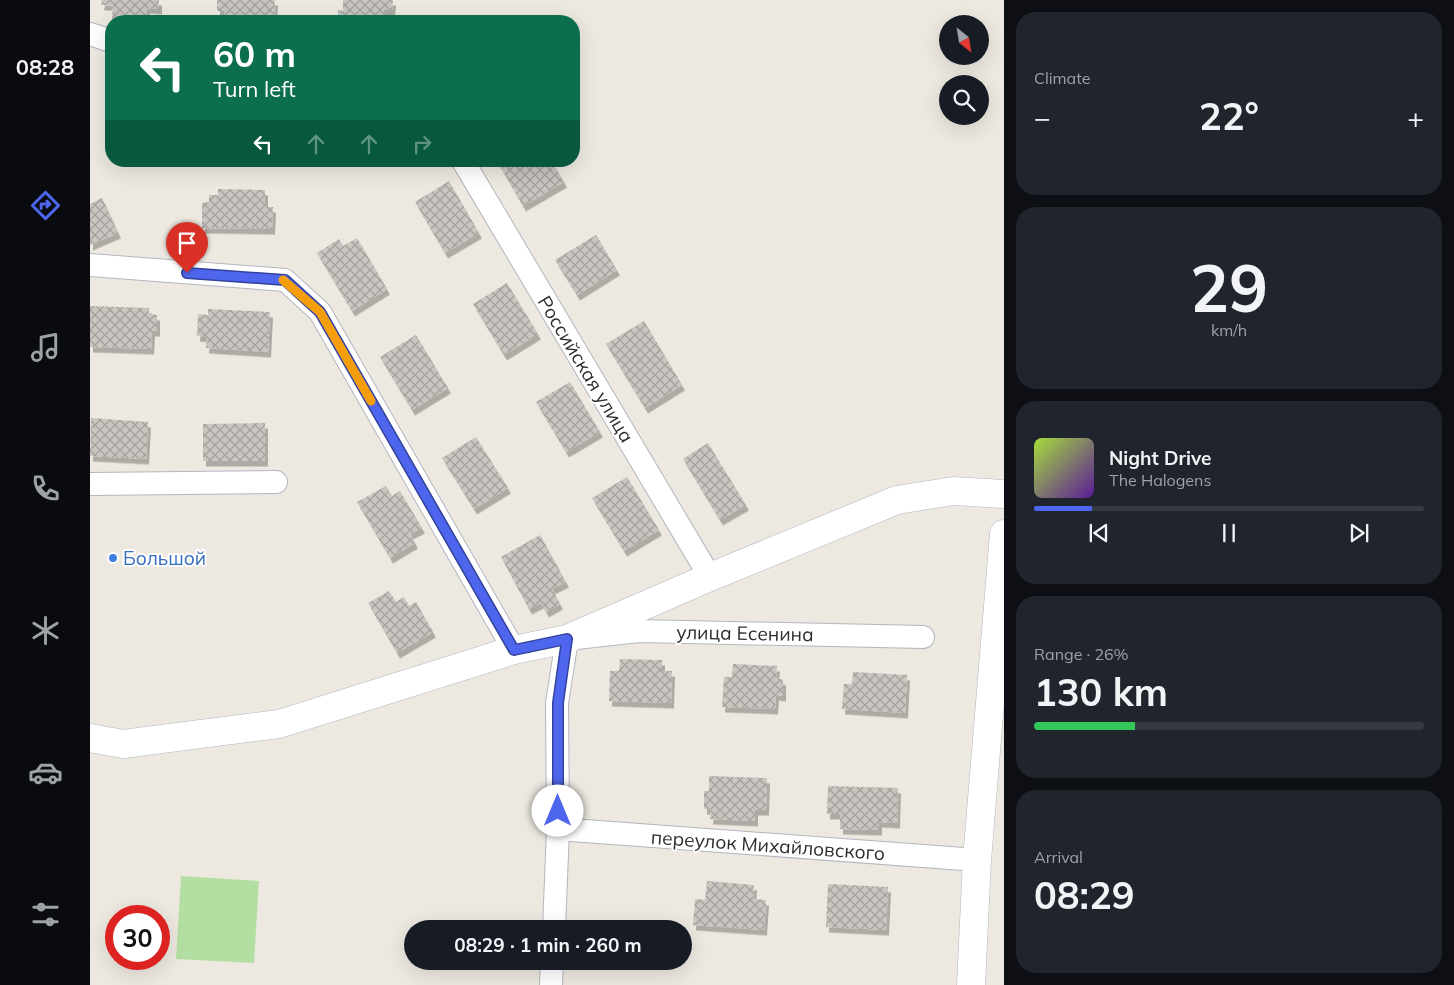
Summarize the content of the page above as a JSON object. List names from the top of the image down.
{
  "streets": {
    "street": ["Российская улица", "улица Есенина", "переулок Михайловского"]
  },
  "places": ["Большой"],
  "north": "bottom right",
  "page": {
    "tabs": "08:28",
    "tile": [
      "Climate",
      ["29", "km/h"],
      ["Range · 26%", "130 km"],
      ["Arrival", "08:29"]
    ],
    "turn": ["60 m", "Turn left"],
    "heat": ["−", "22°", "+"],
    "song": ["Night Drive", "The Halogens"],
    "limit": "30",
    "trip": "08:29 · 1 min · 260 m"
  }
}
